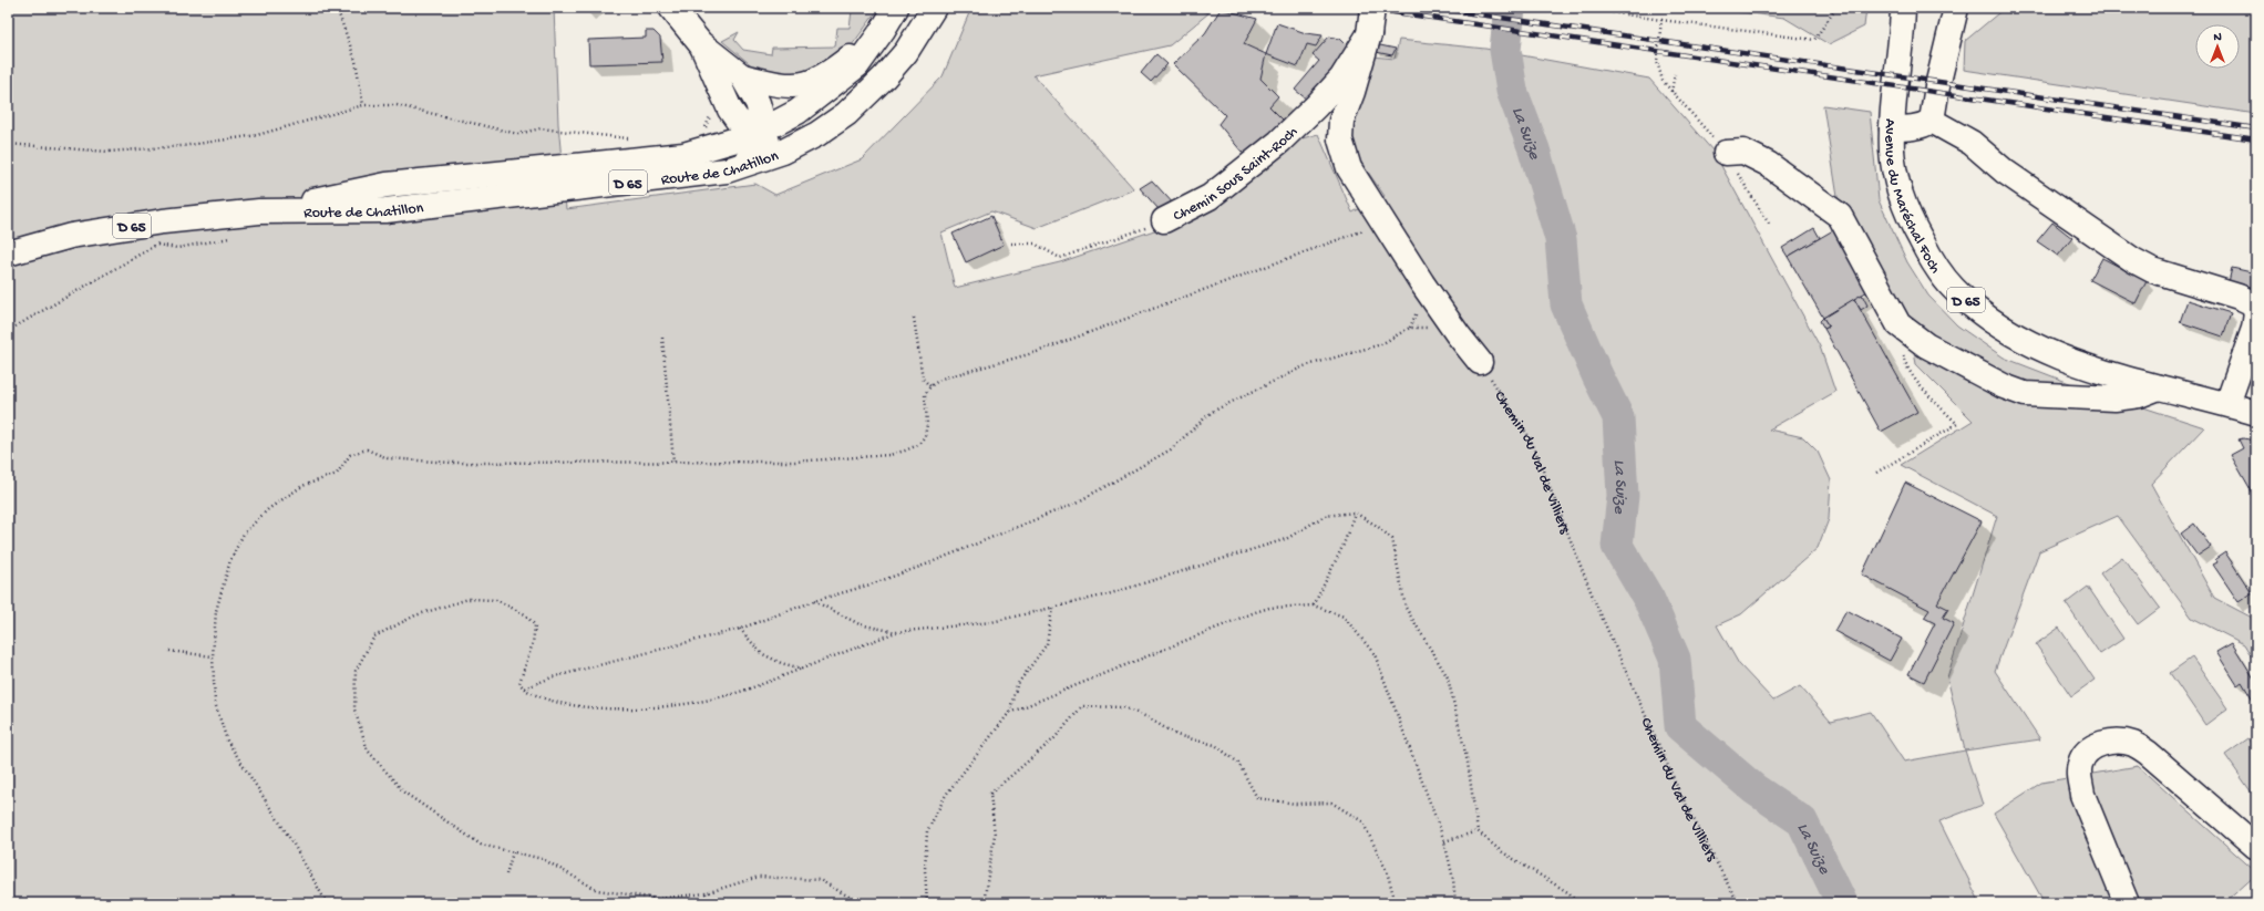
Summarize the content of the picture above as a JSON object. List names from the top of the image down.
{
  "streets": {
    "main road": [
      "Route de Chatillon",
      "Chemin Sous Saint-Roch",
      "D 65",
      "Avenue du Maréchal Foch"
    ],
    "path": ["Chemin du Val de Villiers"]
  },
  "water": ["La Suize"],
  "north": "top"
}
